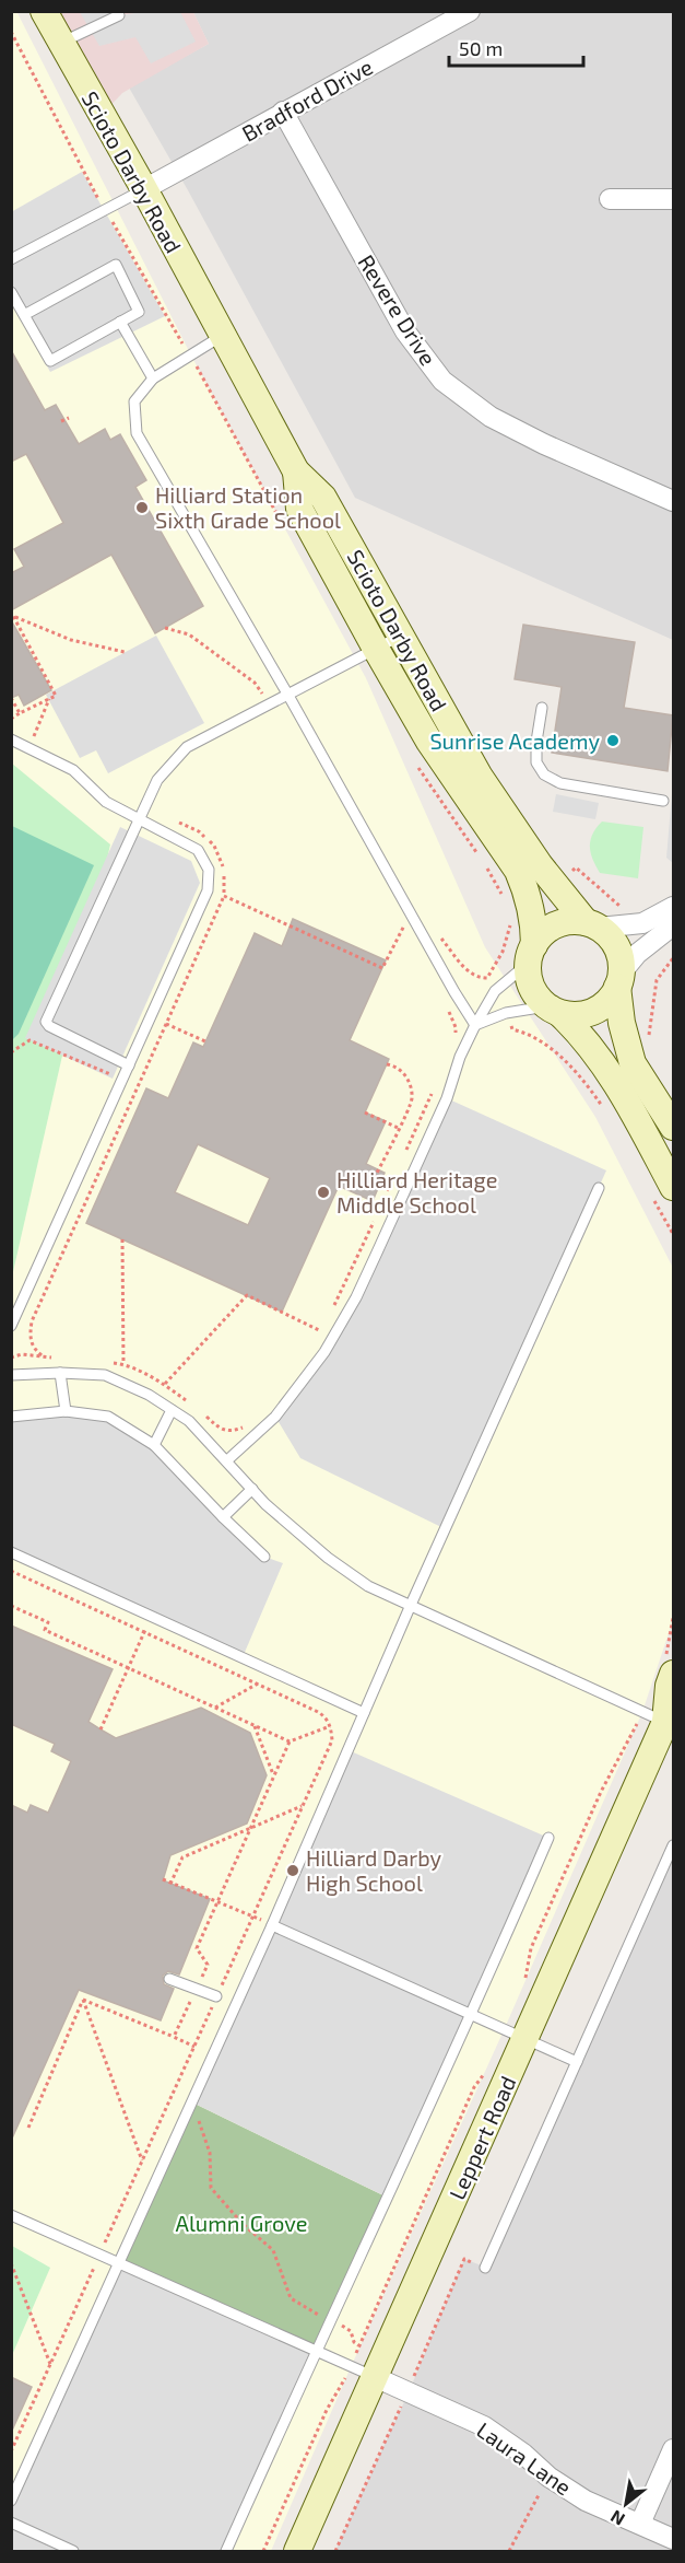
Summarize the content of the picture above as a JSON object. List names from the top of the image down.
{
  "streets": {
    "main road": ["Scioto Darby Road", "Leppert Road"],
    "street": ["Bradford Drive", "Revere Drive", "Laura Lane"]
  },
  "crossings": [
    ["Bradford Drive", "Scioto Darby Road"],
    ["Bradford Drive", "Revere Drive"],
    ["Leppert Road", "Laura Lane"]
  ],
  "parks": ["Alumni Grove"],
  "places": [
    "Hilliard Station Sixth Grade School",
    "Sunrise Academy",
    "Hilliard Heritage Middle School",
    "Hilliard Darby High School"
  ],
  "scale_bar": "50 m",
  "north": "bottom left"
}
